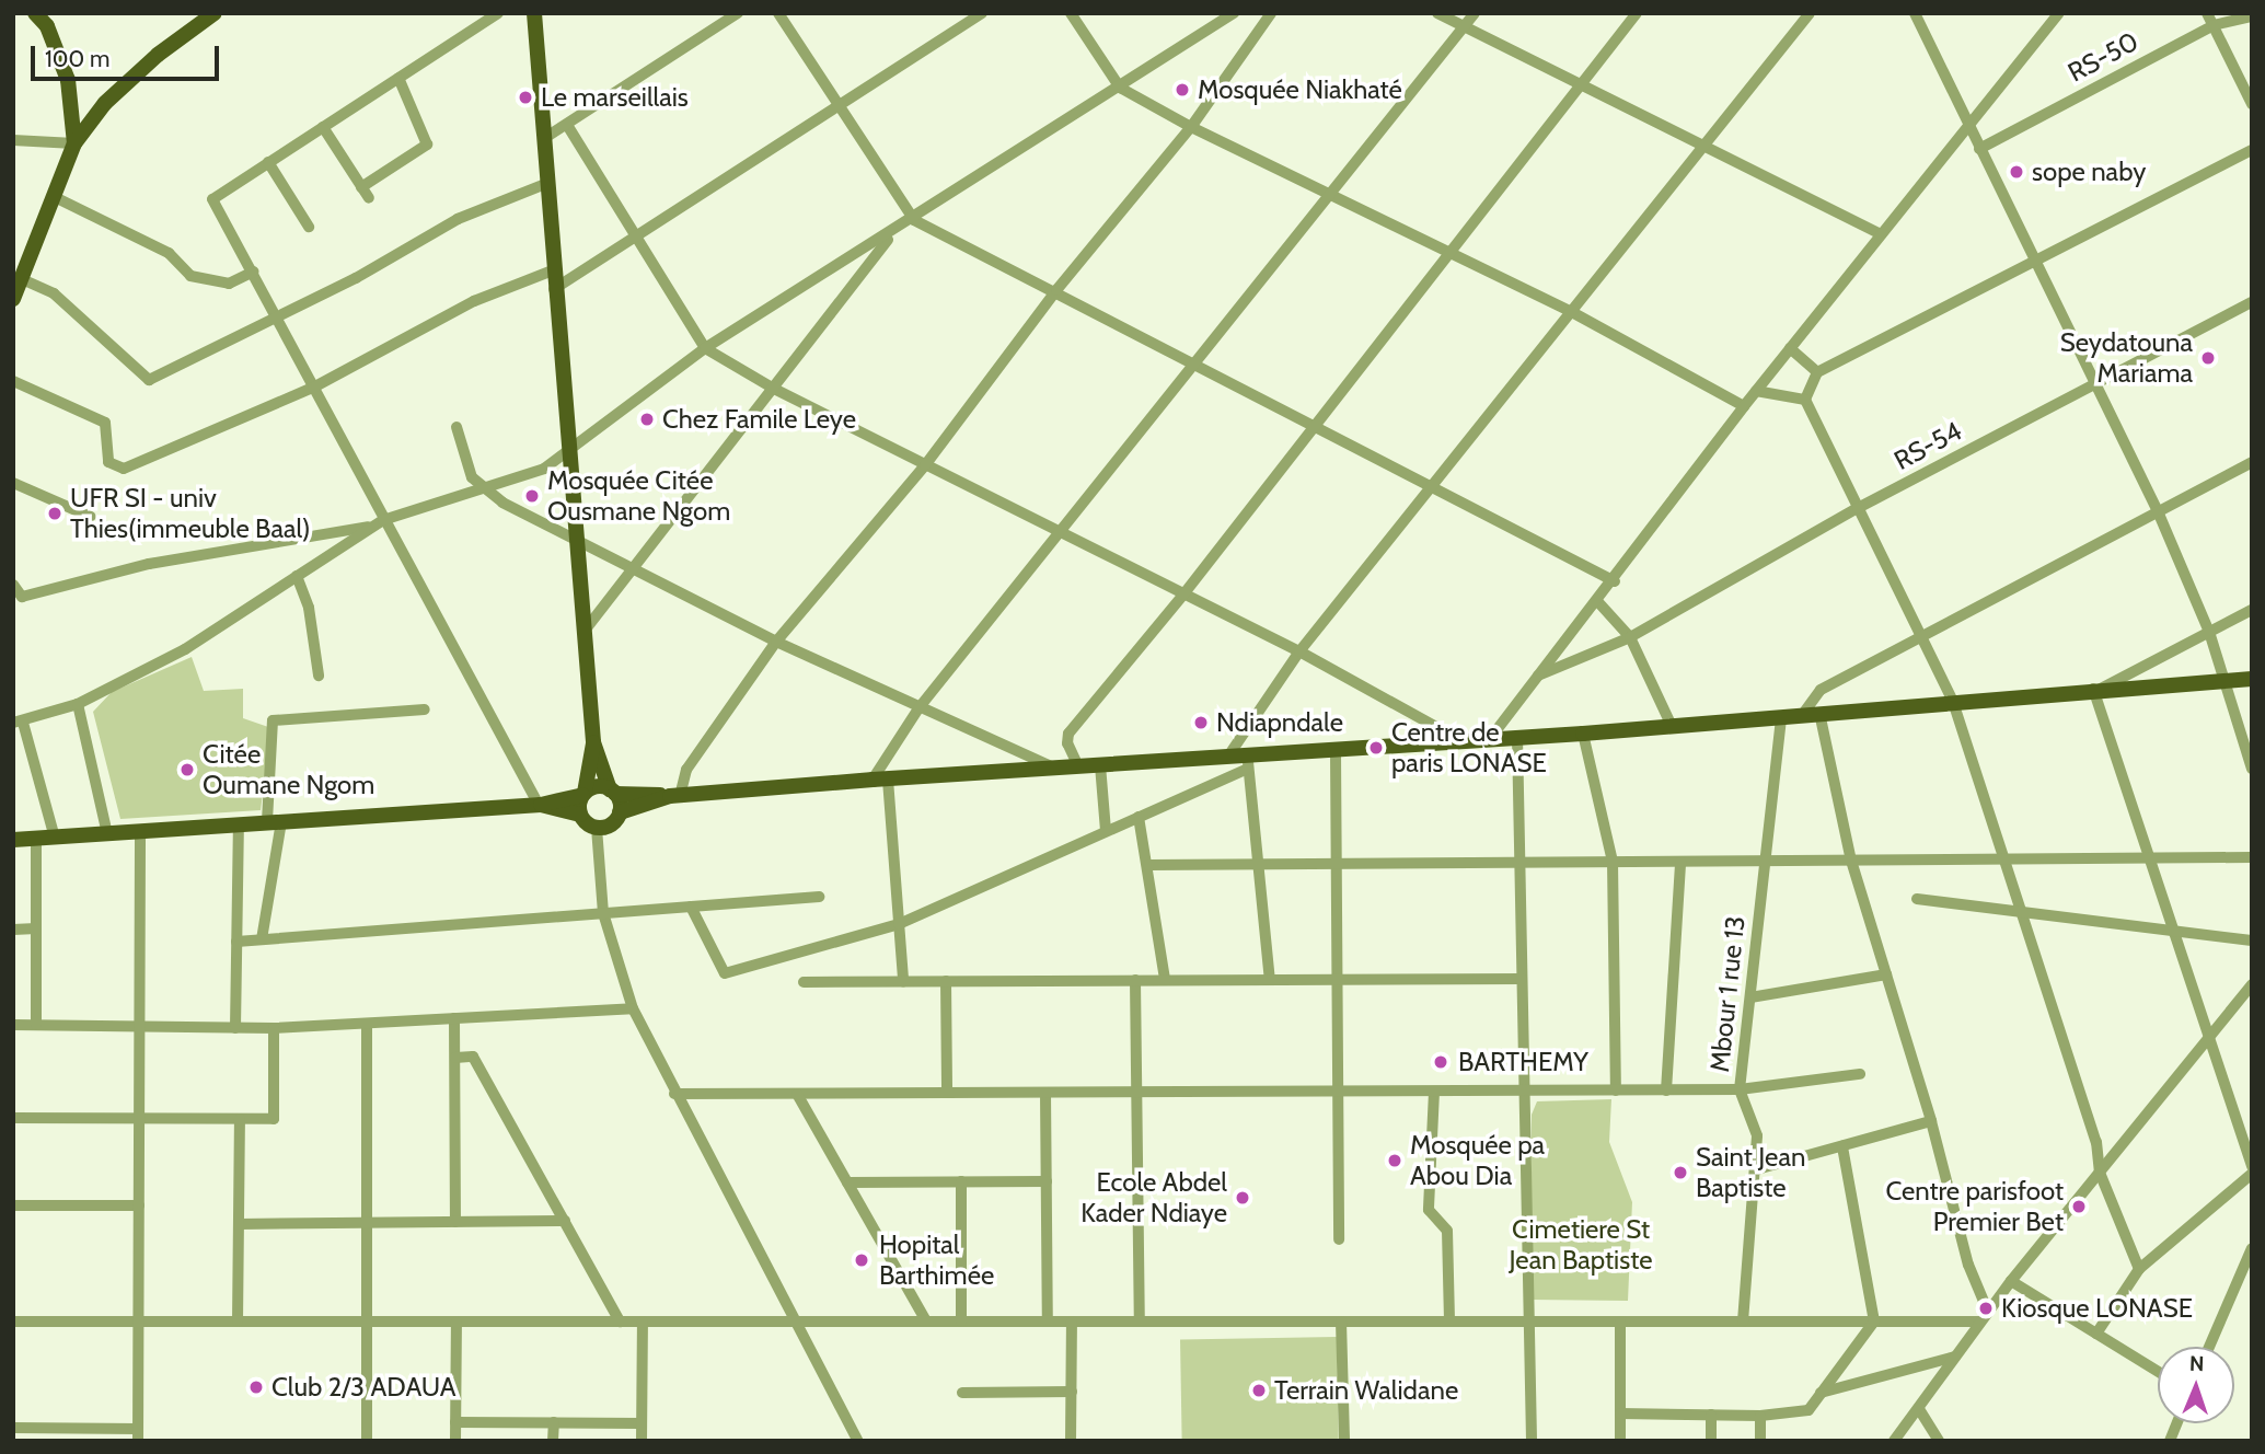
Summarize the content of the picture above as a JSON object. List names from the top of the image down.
{
  "streets": {
    "street": ["RS-50", "RS-54", "Mbour 1 rue 13"]
  },
  "parks": ["Cimetiere St Jean Baptiste"],
  "places": [
    "Mosquée Niakhaté",
    "Le marseillais",
    "sope naby",
    "Seydatouna Mariama",
    "Chez Famile Leye",
    "Mosquée Citée Ousmane Ngom",
    "UFR SI - univ Thies(immeuble Baal)",
    "Ndiapndale",
    "Centre de paris LONASE",
    "Citée Oumane Ngom",
    "BARTHEMY",
    "Mosquée pa Abou Dia",
    "Saint Jean Baptiste",
    "Ecole Abdel Kader Ndiaye",
    "Centre parisfoot Premier Bet",
    "Hopital Barthimée",
    "Kiosque LONASE",
    "Club 2/3 ADAUA",
    "Terrain Walidane"
  ],
  "scale_bar": "100 m",
  "north": "top"
}
